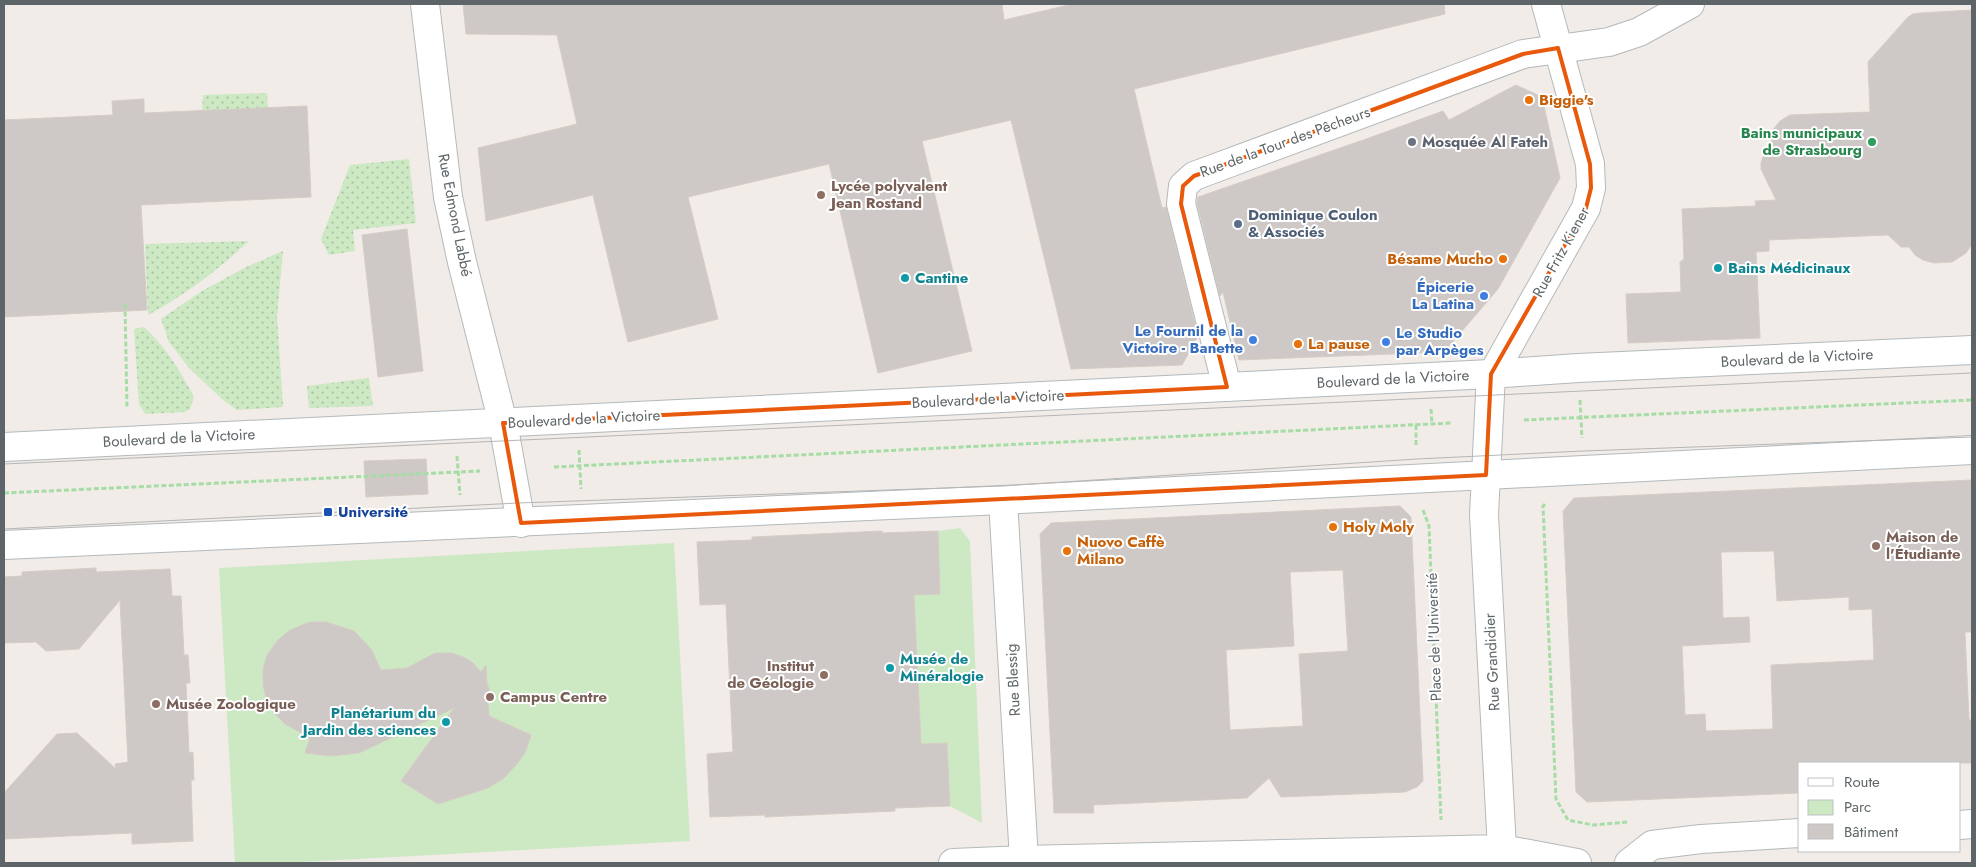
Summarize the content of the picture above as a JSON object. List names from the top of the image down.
{
  "streets": {
    "street": [
      "Rue de la Tour des Pêcheurs",
      "Rue Edmond Labbé",
      "Rue Fritz Kiener",
      "Boulevard de la Victoire",
      "Rue Grandidier",
      "Rue Blessig"
    ],
    "path": ["Place de l'Université"]
  },
  "crossings": [
    ["Rue de la Tour des Pêcheurs", "Rue Fritz Kiener"],
    ["Rue de la Tour des Pêcheurs", "Boulevard de la Victoire"],
    ["Rue Edmond Labbé", "Boulevard de la Victoire"],
    ["Rue Fritz Kiener", "Boulevard de la Victoire"],
    ["Rue Fritz Kiener", "Rue Grandidier"],
    ["Boulevard de la Victoire", "Rue Grandidier"]
  ],
  "places": {
    "other": [
      "Biggie's",
      "Mosquée Al Fateh",
      "Bains municipaux de Strasbourg",
      "Lycée polyvalent Jean Rostand",
      "Dominique Coulon & Associés",
      "Bésame Mucho",
      "Bains Médicinaux",
      "Cantine",
      "Épicerie La Latina",
      "Le Fournil de la Victoire - Banette",
      "Le Studio par Arpèges",
      "La pause",
      "Holy Moly",
      "Maison de l'Étudiante",
      "Nuovo Caffè Milano",
      "Musée de Minéralogie",
      "Institut de Géologie",
      "Campus Centre",
      "Musée Zoologique",
      "Planétarium du Jardin des sciences"
    ],
    "transit": ["Université"]
  },
  "legend": ["Route", "Parc", "Bâtiment"]
}
